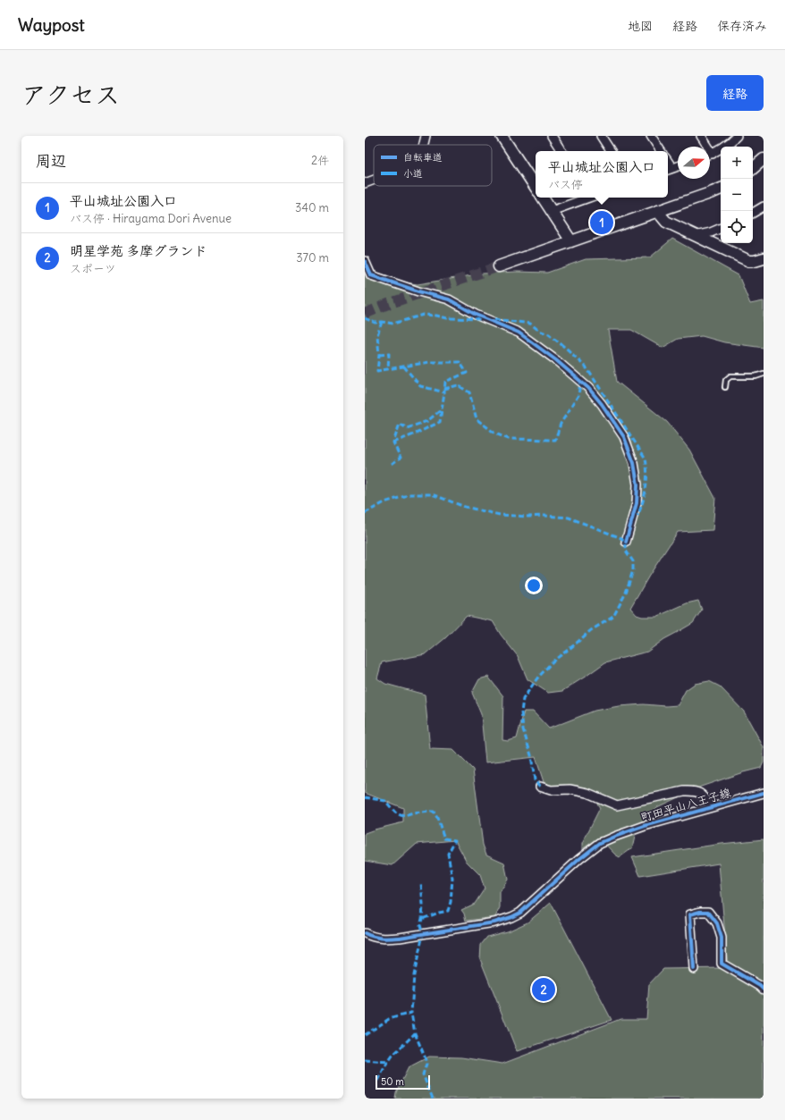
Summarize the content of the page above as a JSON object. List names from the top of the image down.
{
  "streets": {
    "street": ["町田平山八王子線"]
  },
  "legend": ["自転車道", "小道"],
  "scale_bar": "50 m",
  "north": "right",
  "page": {
    "header": "Waypost",
    "nav": ["地図", "経路", "保存済み"],
    "title": "アクセス",
    "buttons": "経路",
    "heading": ["周辺", "2件"],
    "map_buttons": ["+", "−"],
    "popup": ["平山城址公園入口", "バス停"],
    "list": [
      {
        "mark": "1",
        "name": "平山城址公園入口",
        "note": "バス停 · Hirayama Dori Avenue",
        "value": "340 m"
      },
      {
        "mark": "2",
        "name": "明星学苑 多摩グランド",
        "note": "スポーツ",
        "value": "370 m"
      }
    ],
    "pins": ["1", "2"],
    "scale": "50 m"
  }
}
